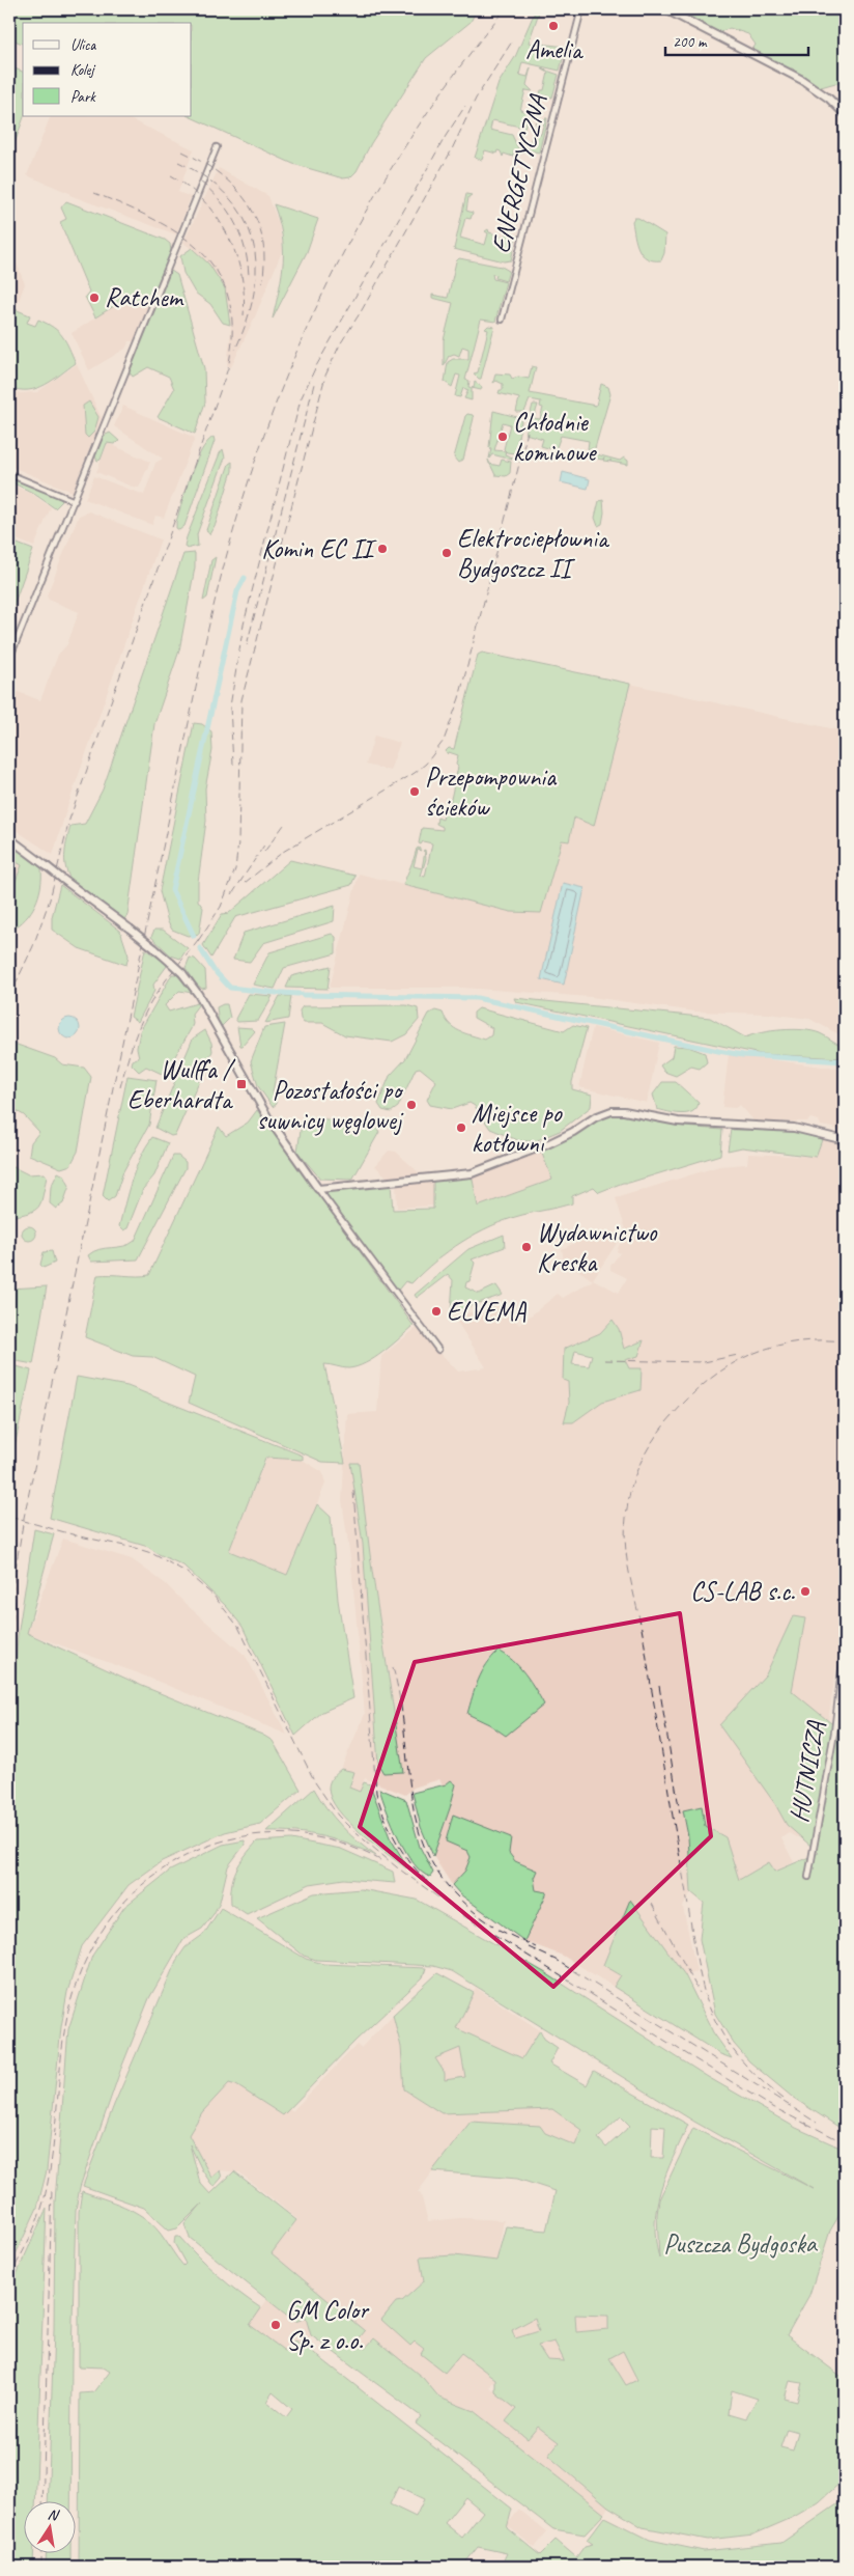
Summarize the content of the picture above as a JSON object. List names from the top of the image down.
{
  "streets": {
    "street": ["ENERGETYCZNA", "HUTNICZA"]
  },
  "parks": ["Puszcza Bydgoska"],
  "places": {
    "other": [
      "Amelia",
      "Ratchem",
      "Chłodnie kominowe",
      "Komin EC II",
      "Elektrociepłownia Bydgoszcz II",
      "Przepompownia ścieków",
      "Pozostałości po suwnicy węglowej",
      "Miejsce po kotłowni",
      "Wydawnictwo Kreska",
      "ELVEMA",
      "CS-LAB s.c.",
      "GM Color Sp. z o.o."
    ],
    "transit": ["Wulffa / Eberhardta"]
  },
  "legend": ["Ulica", "Kolej", "Park"],
  "scale_bar": "200 m",
  "north": "top"
}
